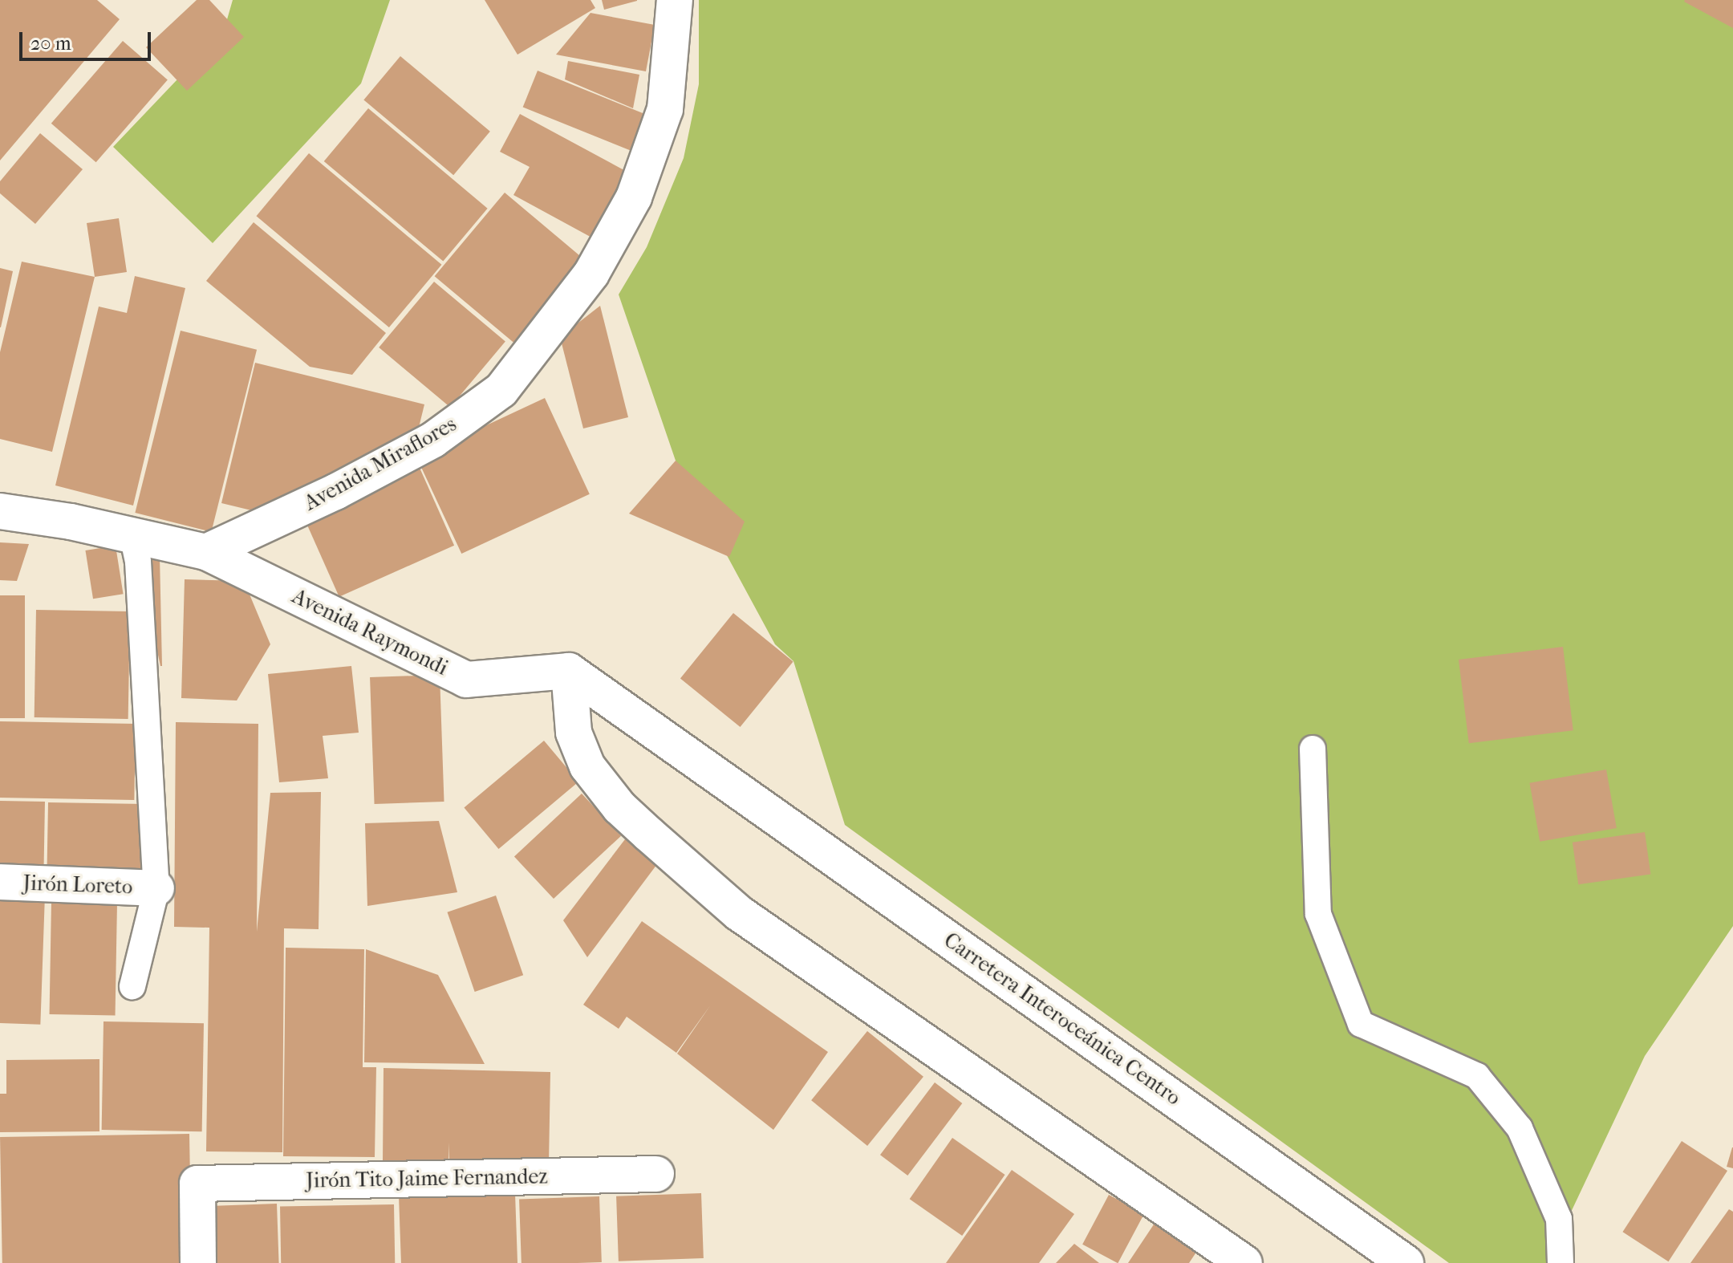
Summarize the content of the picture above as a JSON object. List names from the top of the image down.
{
  "streets": {
    "main road": [
      "Avenida Miraflores",
      "Avenida Raymondi",
      "Jirón Loreto",
      "Carretera Interoceánica Centro",
      "Jirón Tito Jaime Fernandez"
    ]
  },
  "crossings": [
    ["Avenida Miraflores", "Avenida Raymondi"],
    ["Avenida Raymondi", "Carretera Interoceánica Centro"]
  ],
  "scale_bar": "20 m"
}
